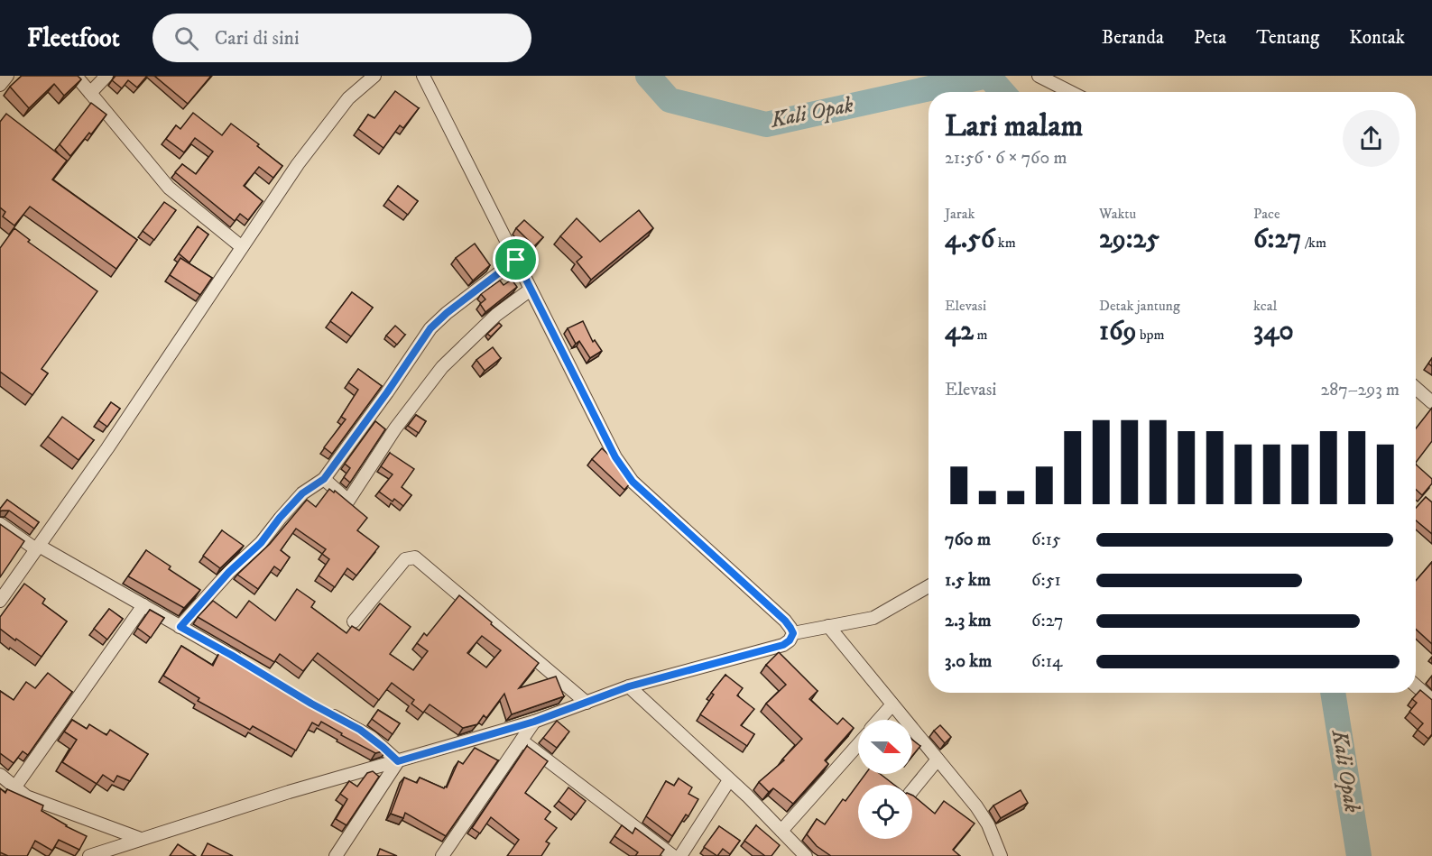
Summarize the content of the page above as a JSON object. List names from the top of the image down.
{
  "water": ["Kali Opak"],
  "north": "right",
  "page": {
    "header": "Fleetfoot",
    "search": "Cari di sini",
    "nav": [
      "Beranda",
      "Peta",
      "Tentang",
      "Kontak"
    ],
    "heading": ["Lari malam", "21:56 · 6 × 760 m"],
    "stats": [
      ["Jarak", "4.56 km"],
      ["Waktu", "29:25"],
      ["Pace", "6:27 /km"],
      ["Elevasi", "42 m"],
      ["Detak jantung", "169 bpm"],
      ["kcal", "340"]
    ],
    "chart": ["Elevasi", "287–293 m"],
    "list": [
      {
        "name": "760 m",
        "note": "6:15"
      },
      {
        "name": "1.5 km",
        "note": "6:51"
      },
      {
        "name": "2.3 km",
        "note": "6:27"
      },
      {
        "name": "3.0 km",
        "note": "6:14"
      }
    ]
  }
}
